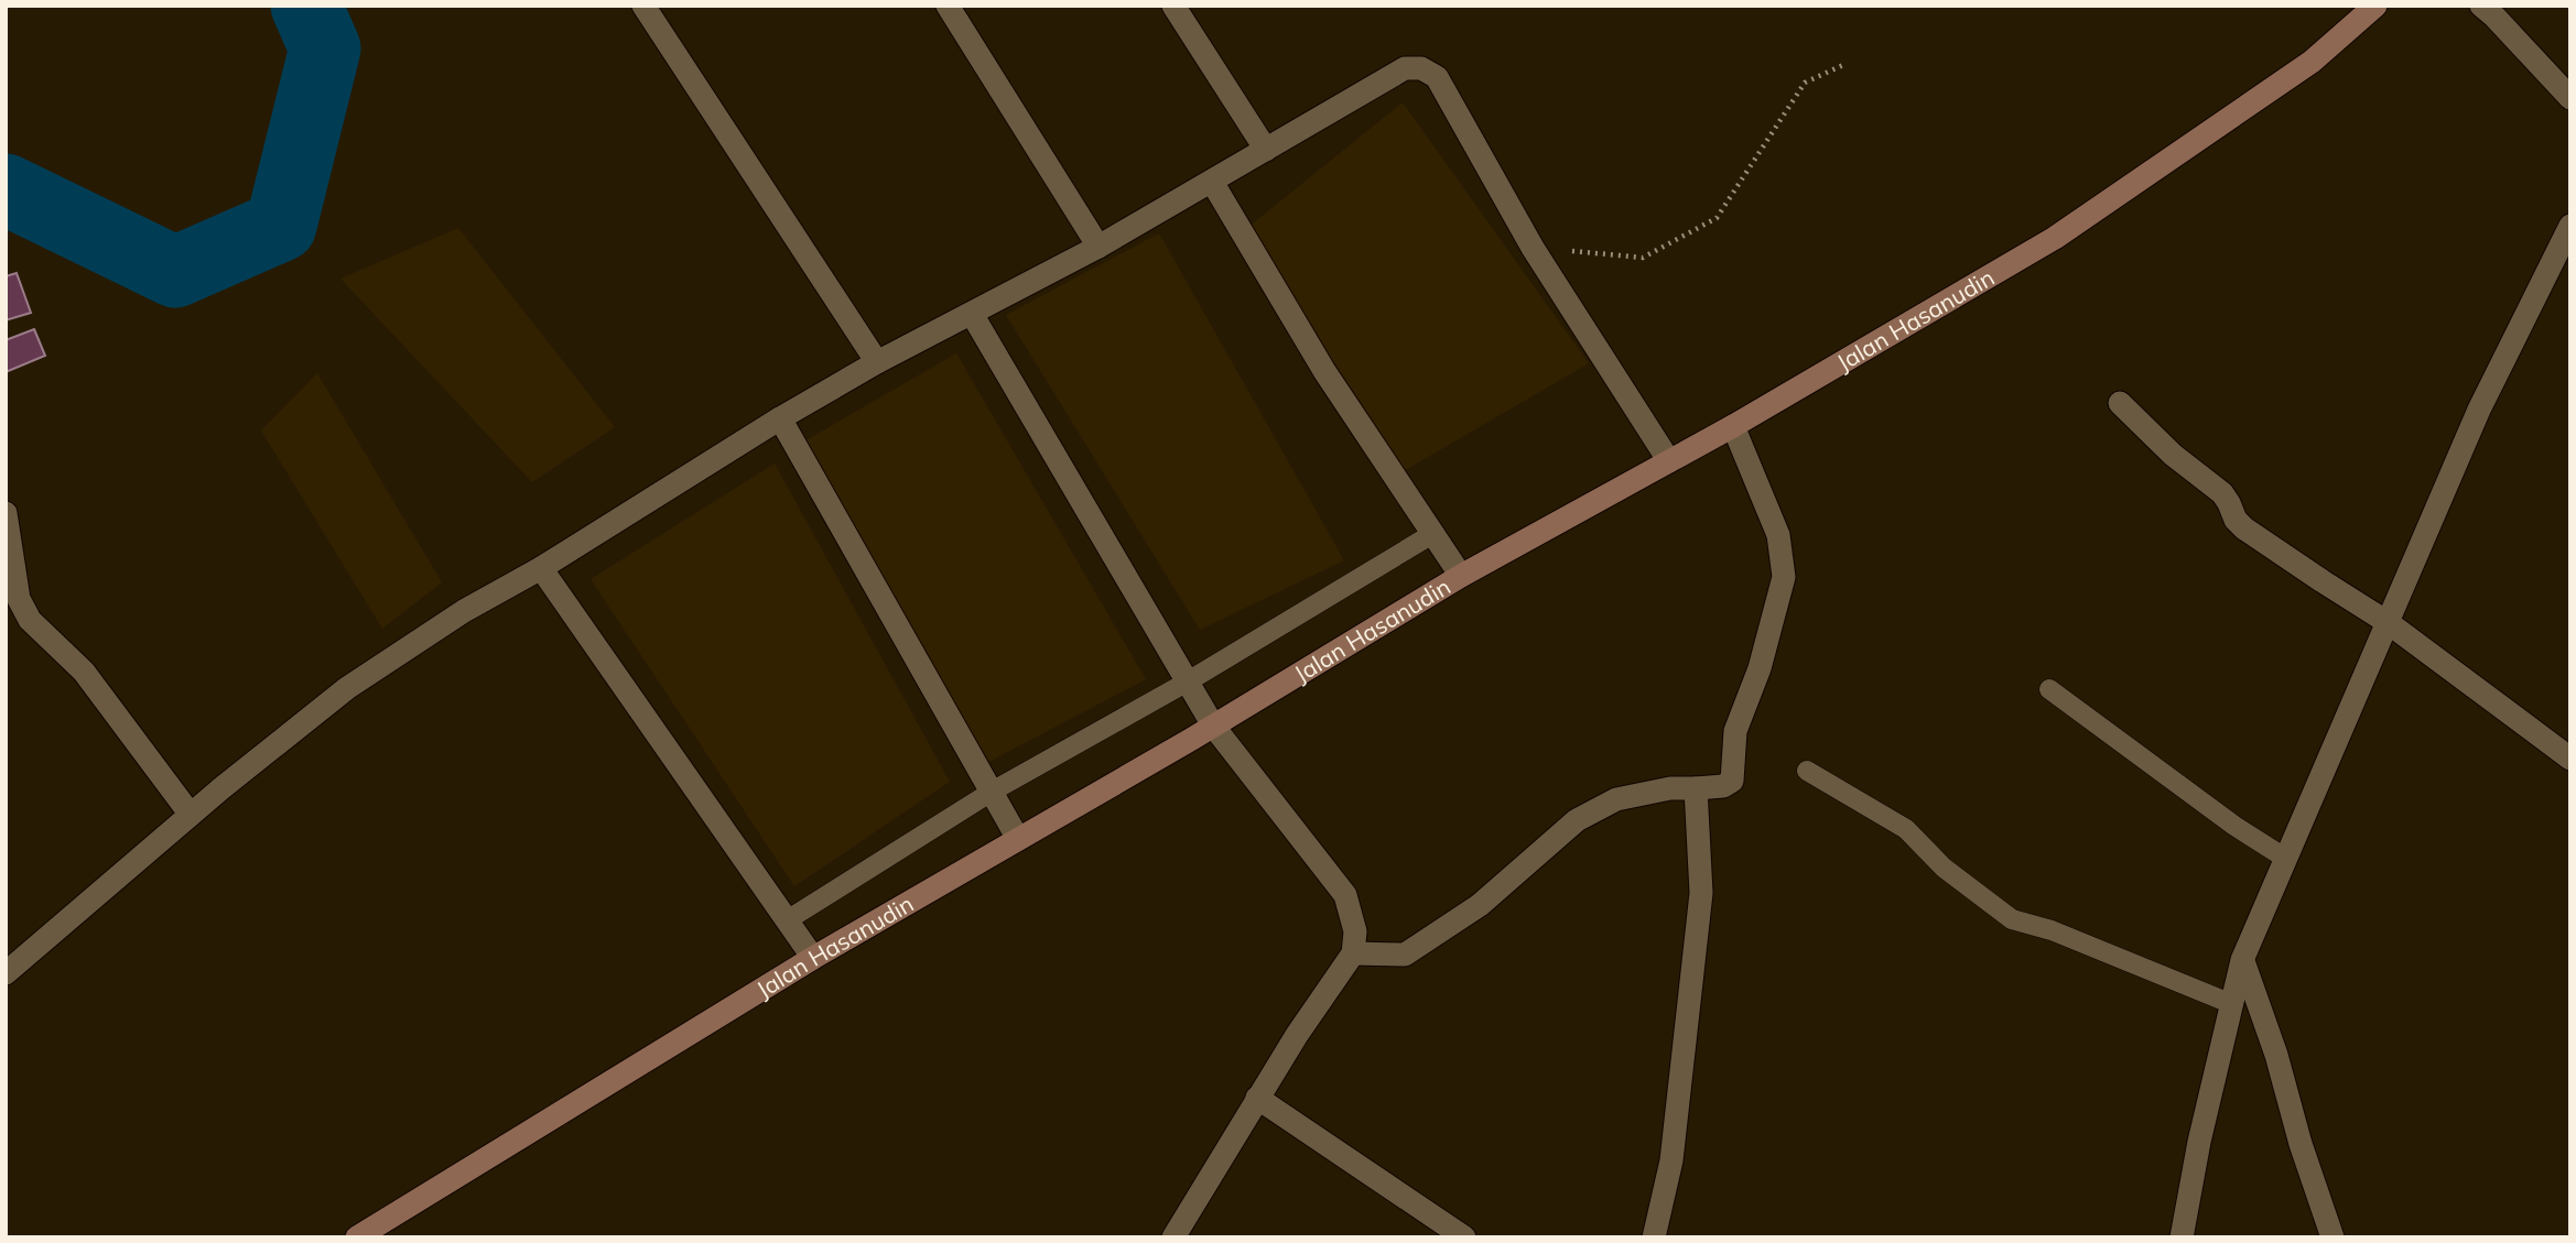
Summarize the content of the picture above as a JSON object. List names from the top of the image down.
{
  "streets": {
    "main road": ["Jalan Hasanudin"]
  }
}
